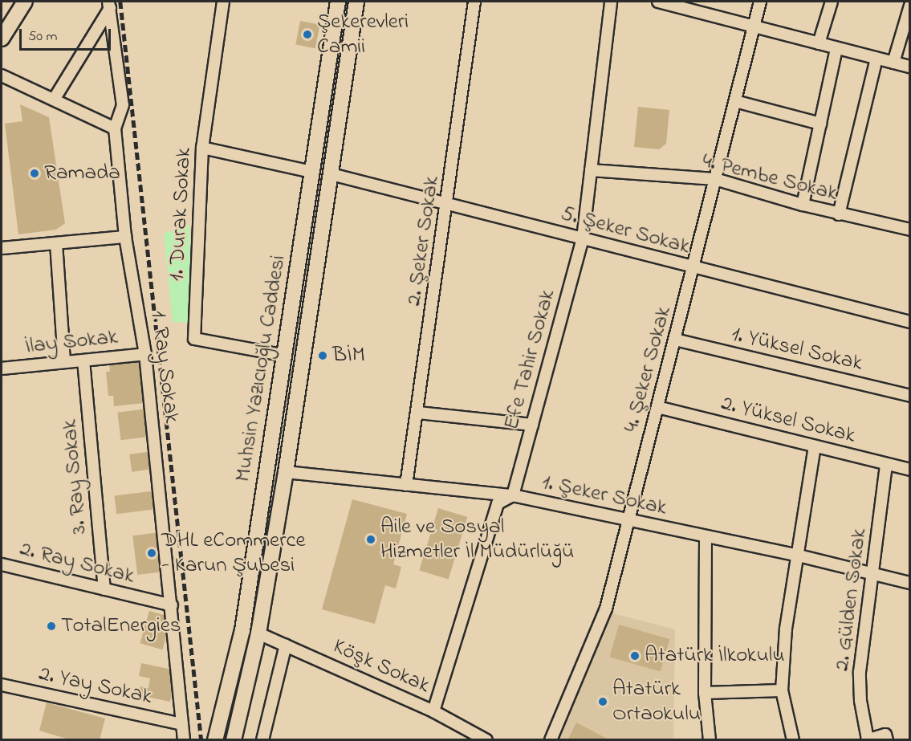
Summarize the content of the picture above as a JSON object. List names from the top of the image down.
{
  "streets": {
    "street": [
      "4. Pembe Sokak",
      "1. Durak Sokak",
      "5. Şeker Sokak",
      "2. Şeker Sokak",
      "İlay Sokak",
      "1. Yüksel Sokak",
      "Efe Tahir Sokak",
      "1. Ray Sokak",
      "Muhsin Yazıcıoğlu Caddesi",
      "4. Şeker Sokak",
      "2. Yüksel Sokak",
      "3. Ray Sokak",
      "1. Şeker Sokak",
      "2. Ray Sokak",
      "2. Gülden Sokak",
      "Köşk Sokak",
      "2. Yay Sokak"
    ]
  },
  "crossings": [
    ["4. Pembe Sokak", "Efe Tahir Sokak"],
    ["4. Pembe Sokak", "4. Şeker Sokak"],
    ["1. Durak Sokak", "Muhsin Yazıcıoğlu Caddesi"],
    ["5. Şeker Sokak", "2. Şeker Sokak"],
    ["5. Şeker Sokak", "Efe Tahir Sokak"],
    ["5. Şeker Sokak", "Muhsin Yazıcıoğlu Caddesi"],
    ["5. Şeker Sokak", "4. Şeker Sokak"],
    ["2. Şeker Sokak", "1. Şeker Sokak"],
    ["İlay Sokak", "1. Ray Sokak"],
    ["İlay Sokak", "3. Ray Sokak"],
    ["1. Yüksel Sokak", "4. Şeker Sokak"],
    ["Efe Tahir Sokak", "1. Şeker Sokak"],
    ["1. Ray Sokak", "2. Ray Sokak"],
    ["1. Ray Sokak", "2. Yay Sokak"],
    ["Muhsin Yazıcıoğlu Caddesi", "1. Şeker Sokak"],
    ["Muhsin Yazıcıoğlu Caddesi", "Köşk Sokak"],
    ["4. Şeker Sokak", "2. Yüksel Sokak"],
    ["4. Şeker Sokak", "1. Şeker Sokak"],
    ["2. Yüksel Sokak", "2. Gülden Sokak"],
    ["3. Ray Sokak", "2. Ray Sokak"],
    ["1. Şeker Sokak", "2. Gülden Sokak"]
  ],
  "places": [
    "Şekerevleri Camii",
    "Ramada",
    "BİM",
    "Aile ve Sosyal Hizmetler İl Müdürlüğü",
    "DHL eCommerce - Karun Şubesi",
    "TotalEnergies",
    "Atatürk İlkokulu",
    "Atatürk Ortaokulu"
  ],
  "scale_bar": "50 m"
}
